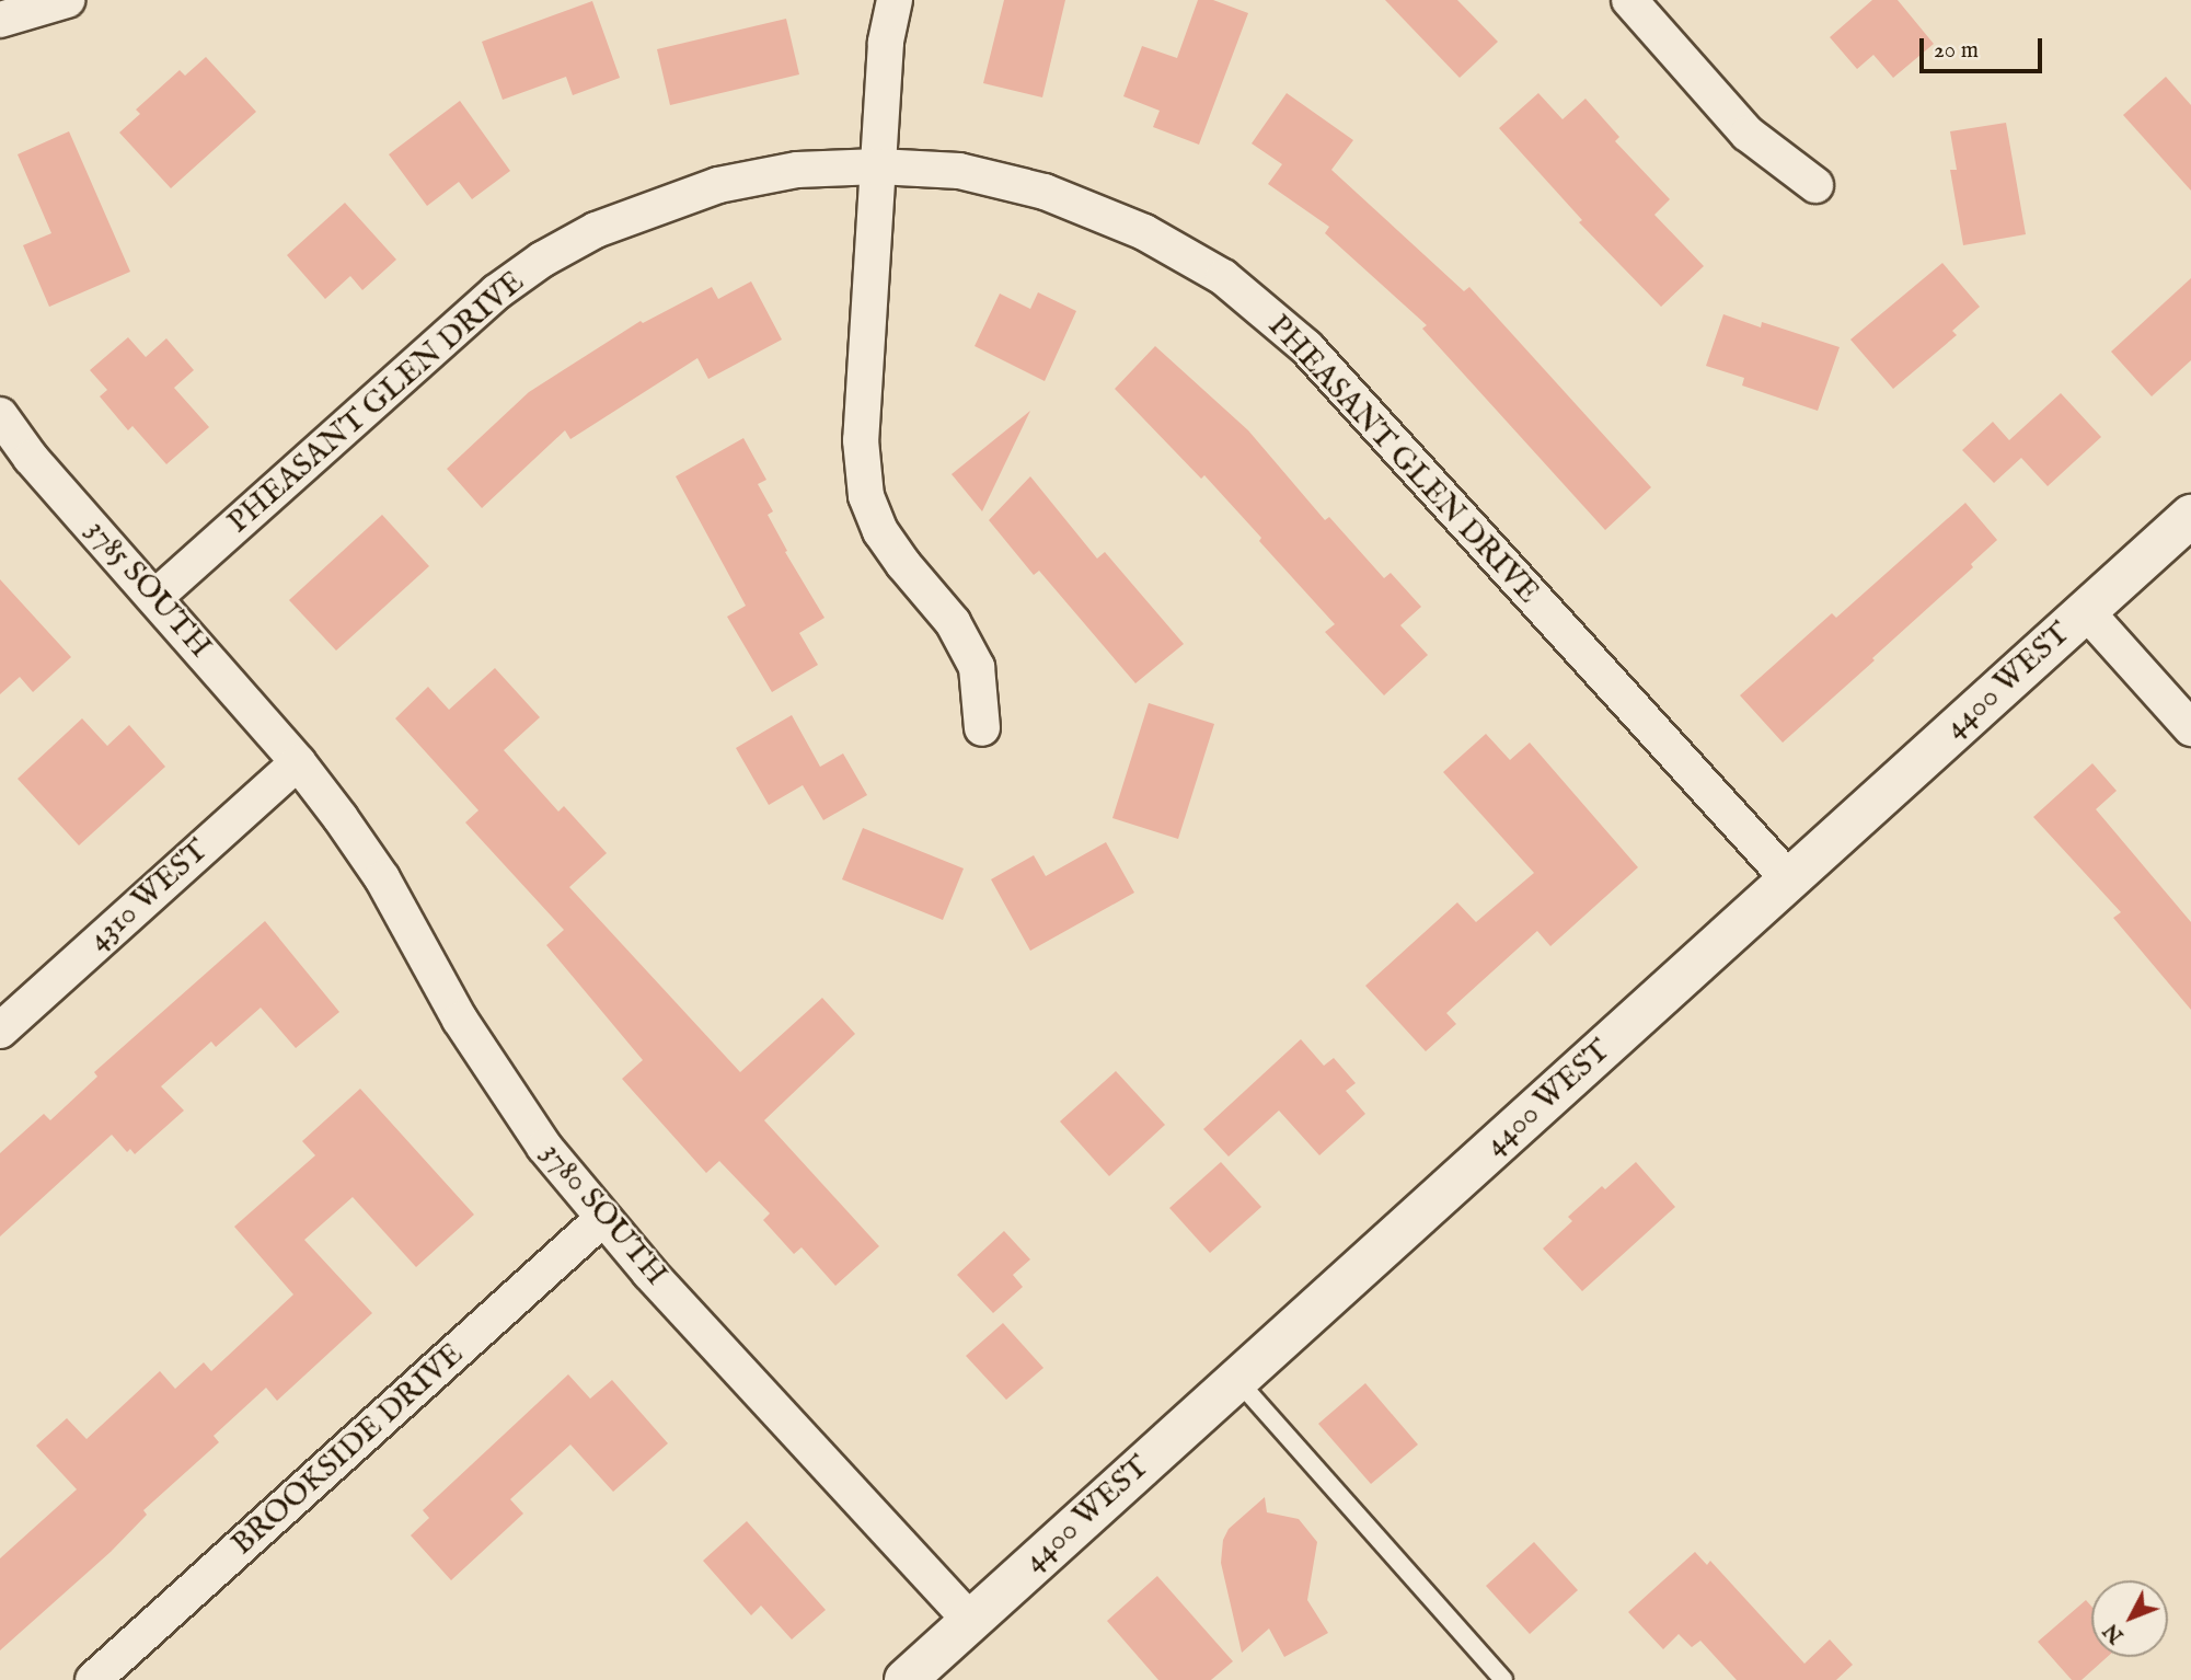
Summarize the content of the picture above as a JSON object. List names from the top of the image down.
{
  "streets": {
    "street": [
      "PHEASANT GLEN DRIVE",
      "3785 SOUTH",
      "4400 WEST",
      "4310 WEST",
      "3780 SOUTH",
      "BROOKSIDE DRIVE"
    ]
  },
  "crossings": [
    ["PHEASANT GLEN DRIVE", "3785 SOUTH"],
    ["PHEASANT GLEN DRIVE", "4400 WEST"],
    ["3785 SOUTH", "4310 WEST"],
    ["3785 SOUTH", "3780 SOUTH"],
    ["4400 WEST", "3780 SOUTH"],
    ["4310 WEST", "3780 SOUTH"],
    ["3780 SOUTH", "BROOKSIDE DRIVE"]
  ],
  "scale_bar": "20 m",
  "north": "bottom left"
}
